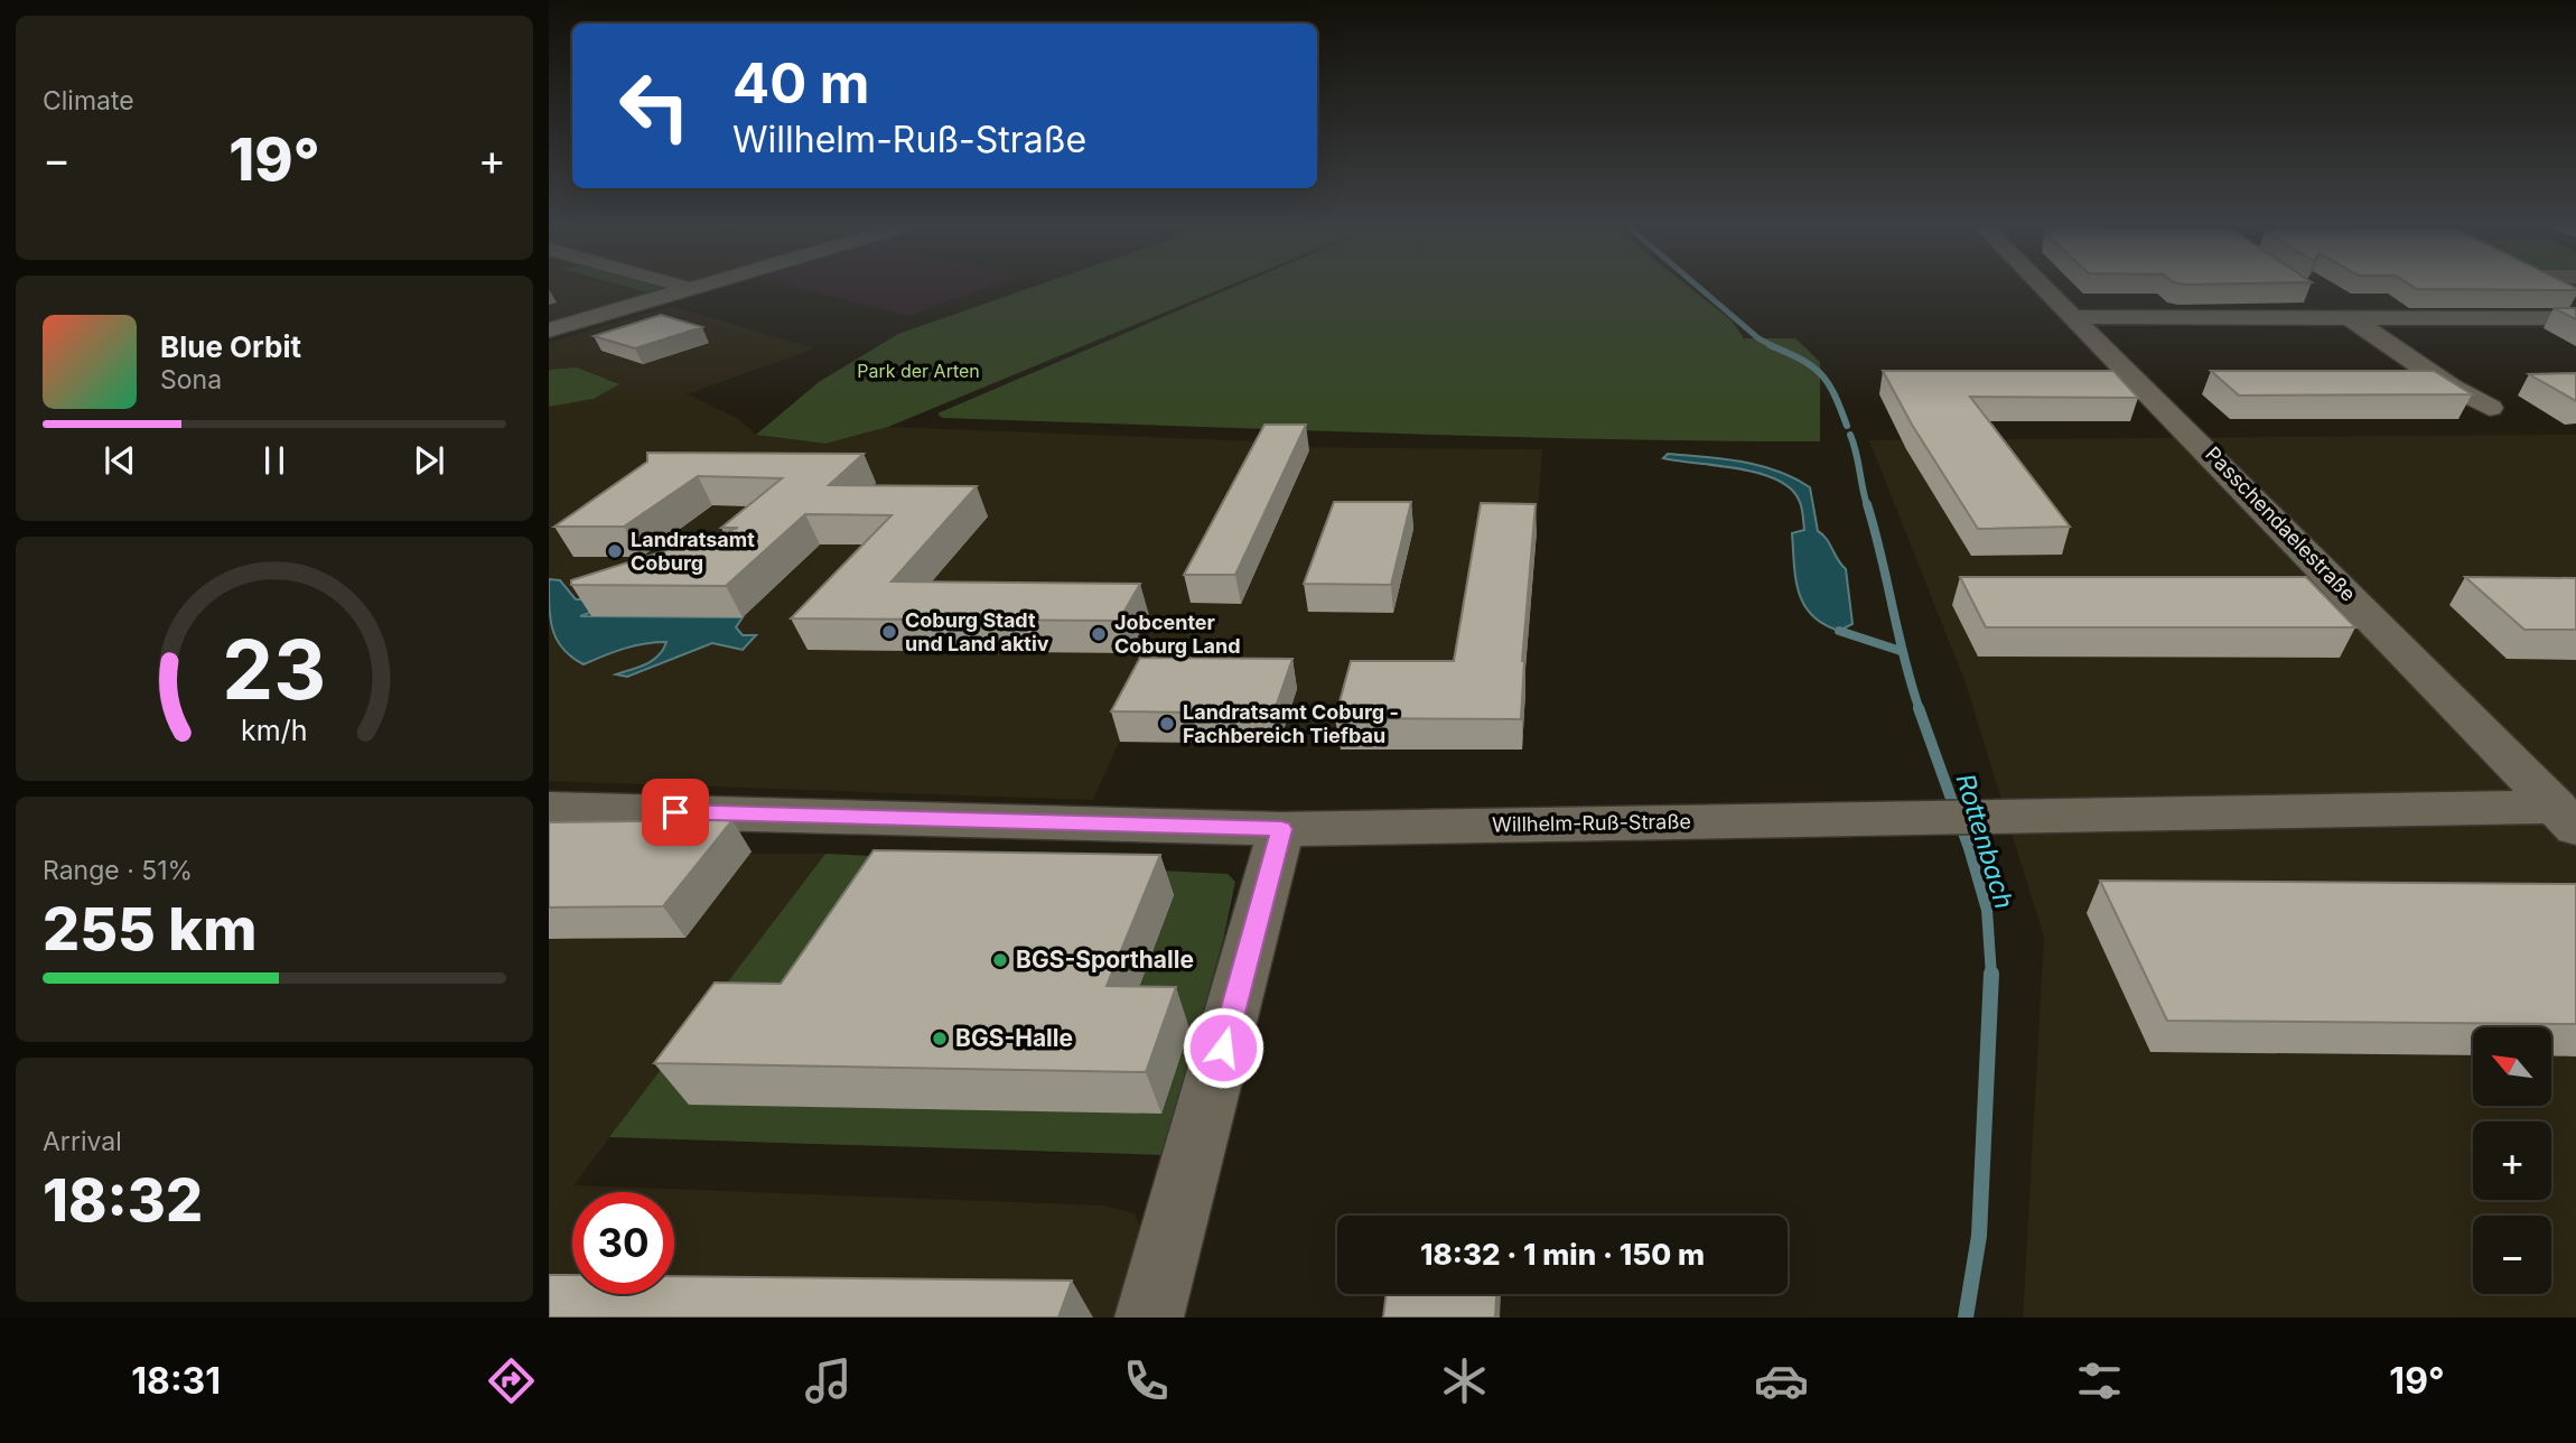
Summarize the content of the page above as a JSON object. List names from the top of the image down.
{
  "streets": {
    "street": ["Passchendaelestraße", "Willhelm-Ruß-Straße"]
  },
  "crossings": [
    ["Passchendaelestraße", "Willhelm-Ruß-Straße"]
  ],
  "water": ["Rottenbach"],
  "parks": ["Park der Arten"],
  "places": [
    "Landratsamt Coburg",
    "Coburg Stadt und Land aktiv",
    "Jobcenter Coburg Land",
    "Landratsamt Coburg - Fachbereich Tiefbau",
    "BGS-Sporthalle",
    "BGS-Halle"
  ],
  "north": "top left",
  "page": {
    "tile": [
      "Climate",
      ["Range · 51%", "255 km"],
      ["Arrival", "18:32"]
    ],
    "turn": ["40 m", "Willhelm-Ruß-Straße"],
    "heat": ["−", "19°", "+"],
    "song": ["Blue Orbit", "Sona"],
    "map_buttons": ["+", "−"],
    "limit": "30",
    "trip": "18:32 · 1 min · 150 m",
    "tabs": ["18:31", "19°"],
    "gauge": ["23", "km/h"]
  }
}
